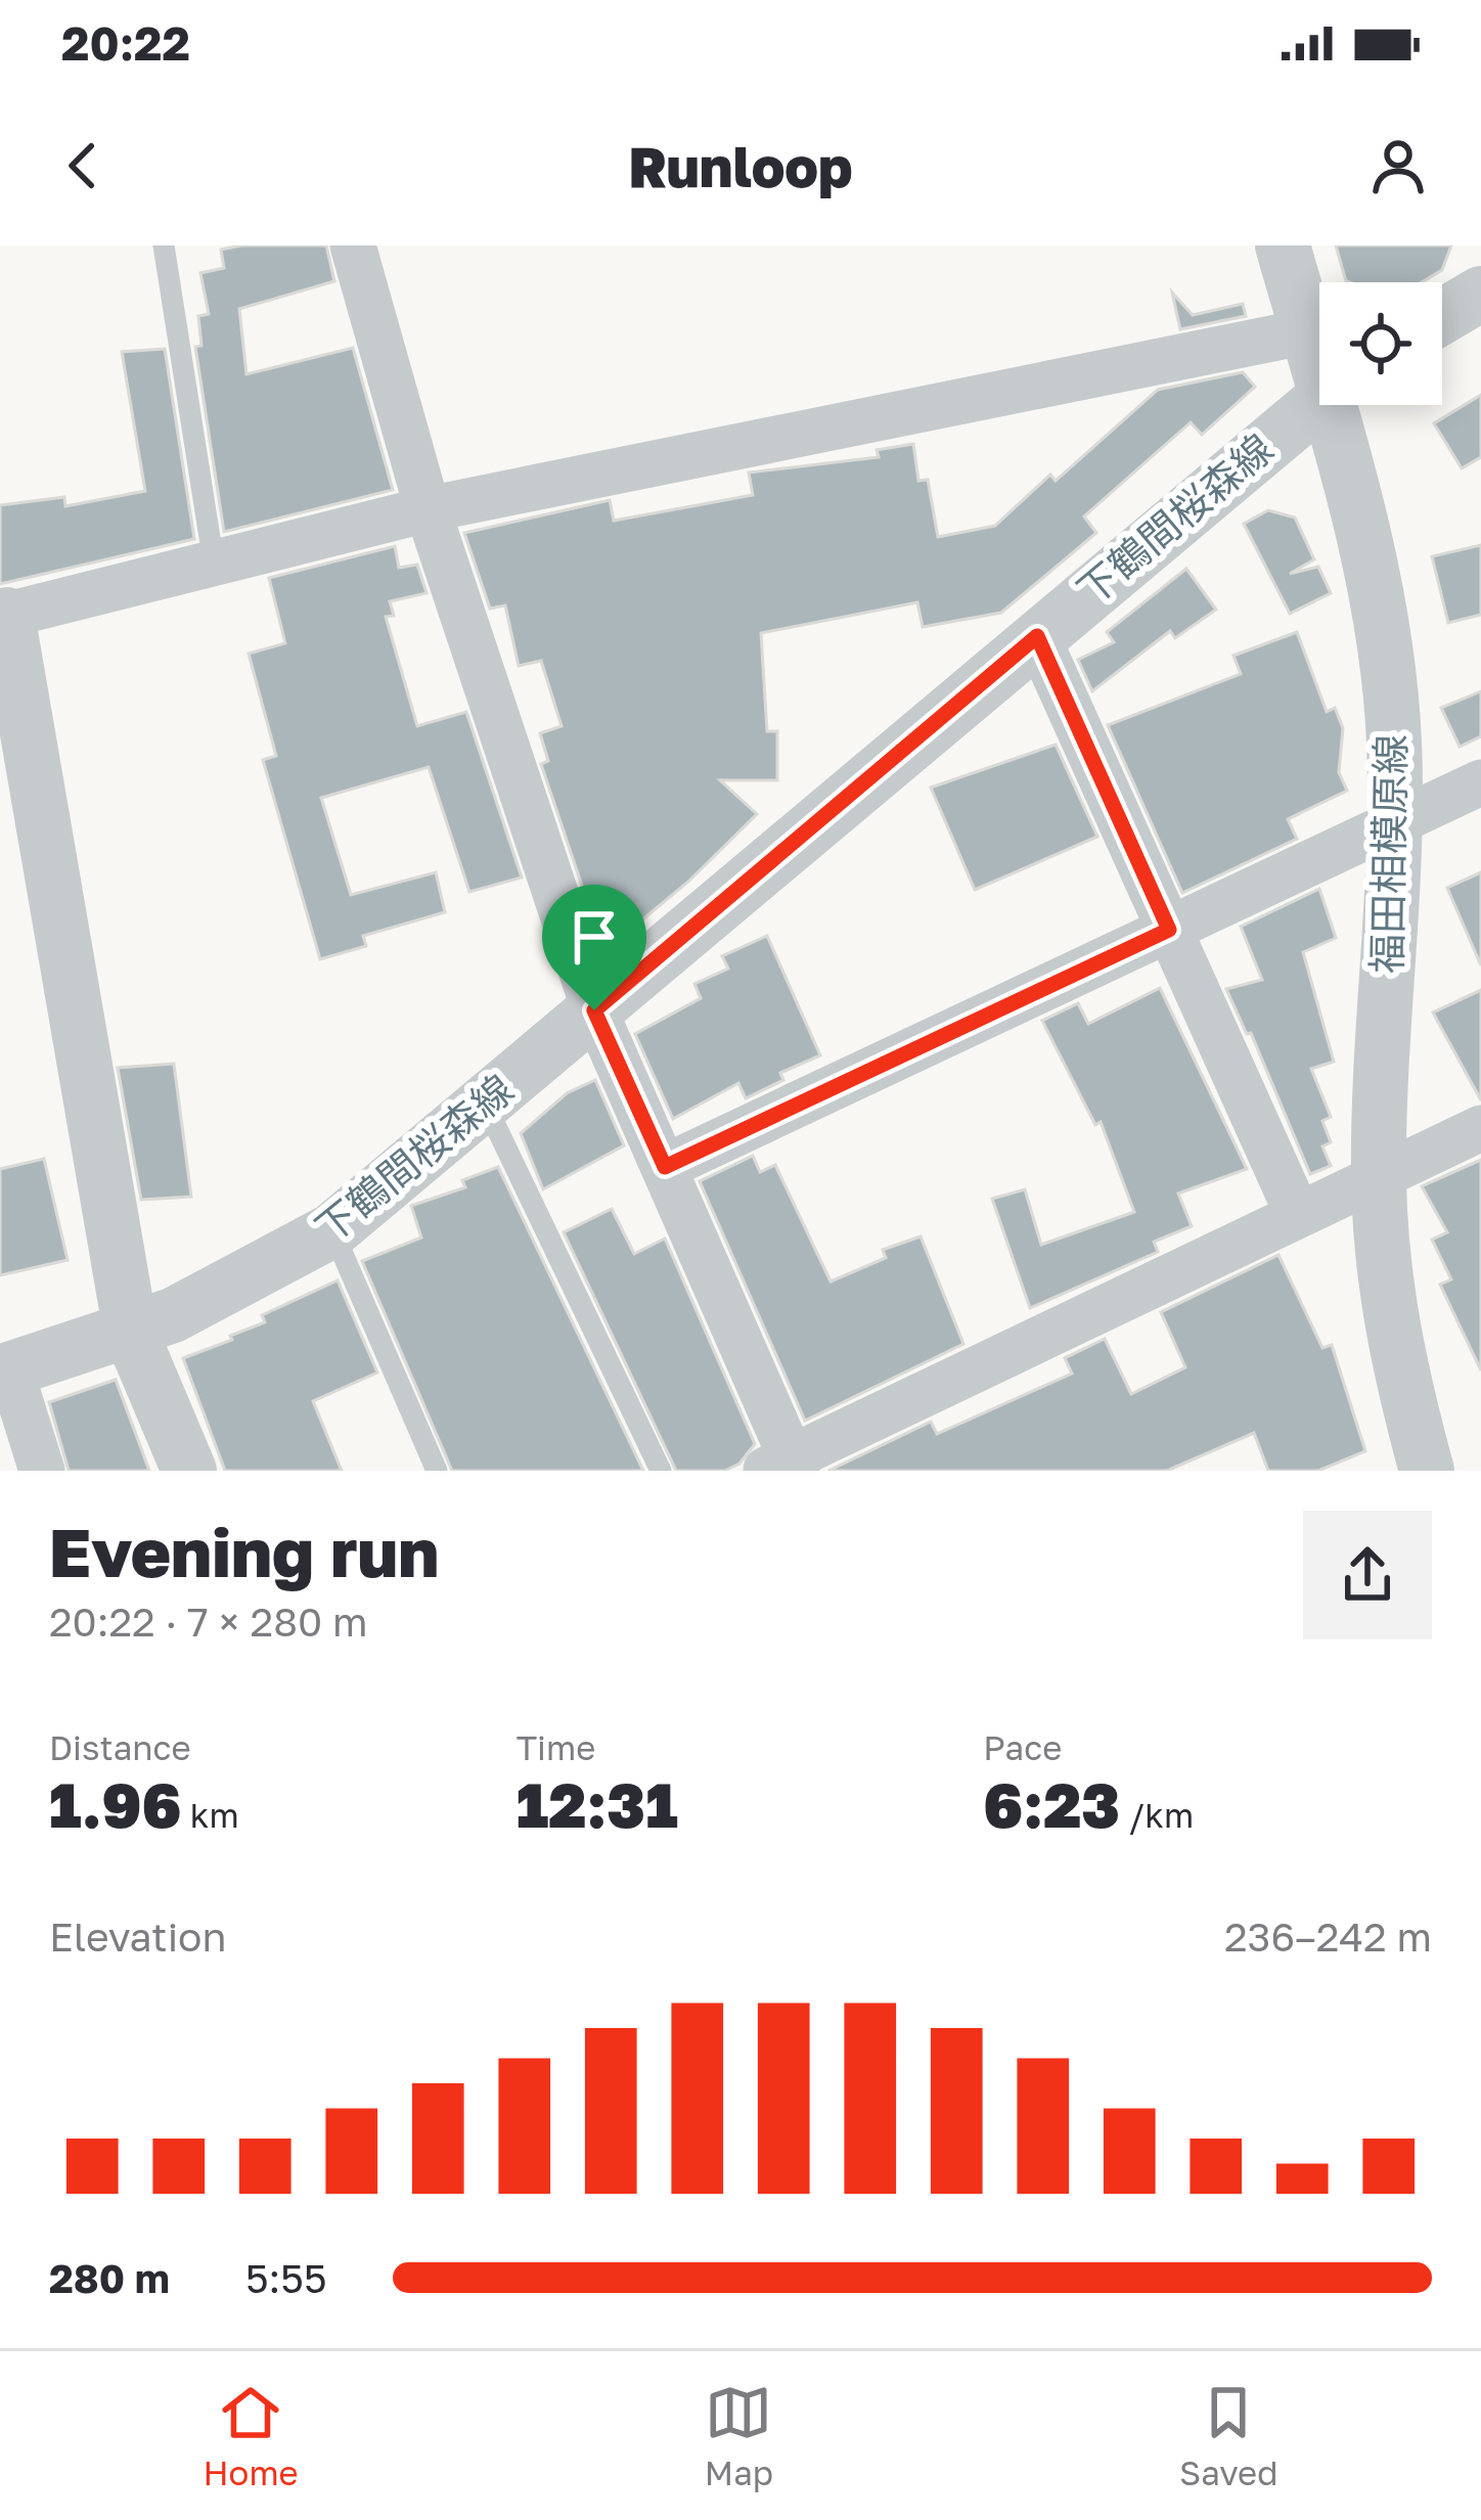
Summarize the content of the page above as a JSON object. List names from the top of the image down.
{
  "streets": {
    "street": ["下鶴間桜森線", "福田相模原線"]
  },
  "page": {
    "status": "20:22",
    "header": "Runloop",
    "heading": ["Evening run", "20:22 · 7 × 280 m"],
    "stats": [
      ["Distance", "1.96 km"],
      ["Time", "12:31"],
      ["Pace", "6:23 /km"]
    ],
    "chart": ["Elevation", "236–242 m"],
    "list": [
      {
        "name": "280 m",
        "note": "5:55"
      }
    ],
    "tabs": ["Home", "Map", "Saved"]
  }
}
